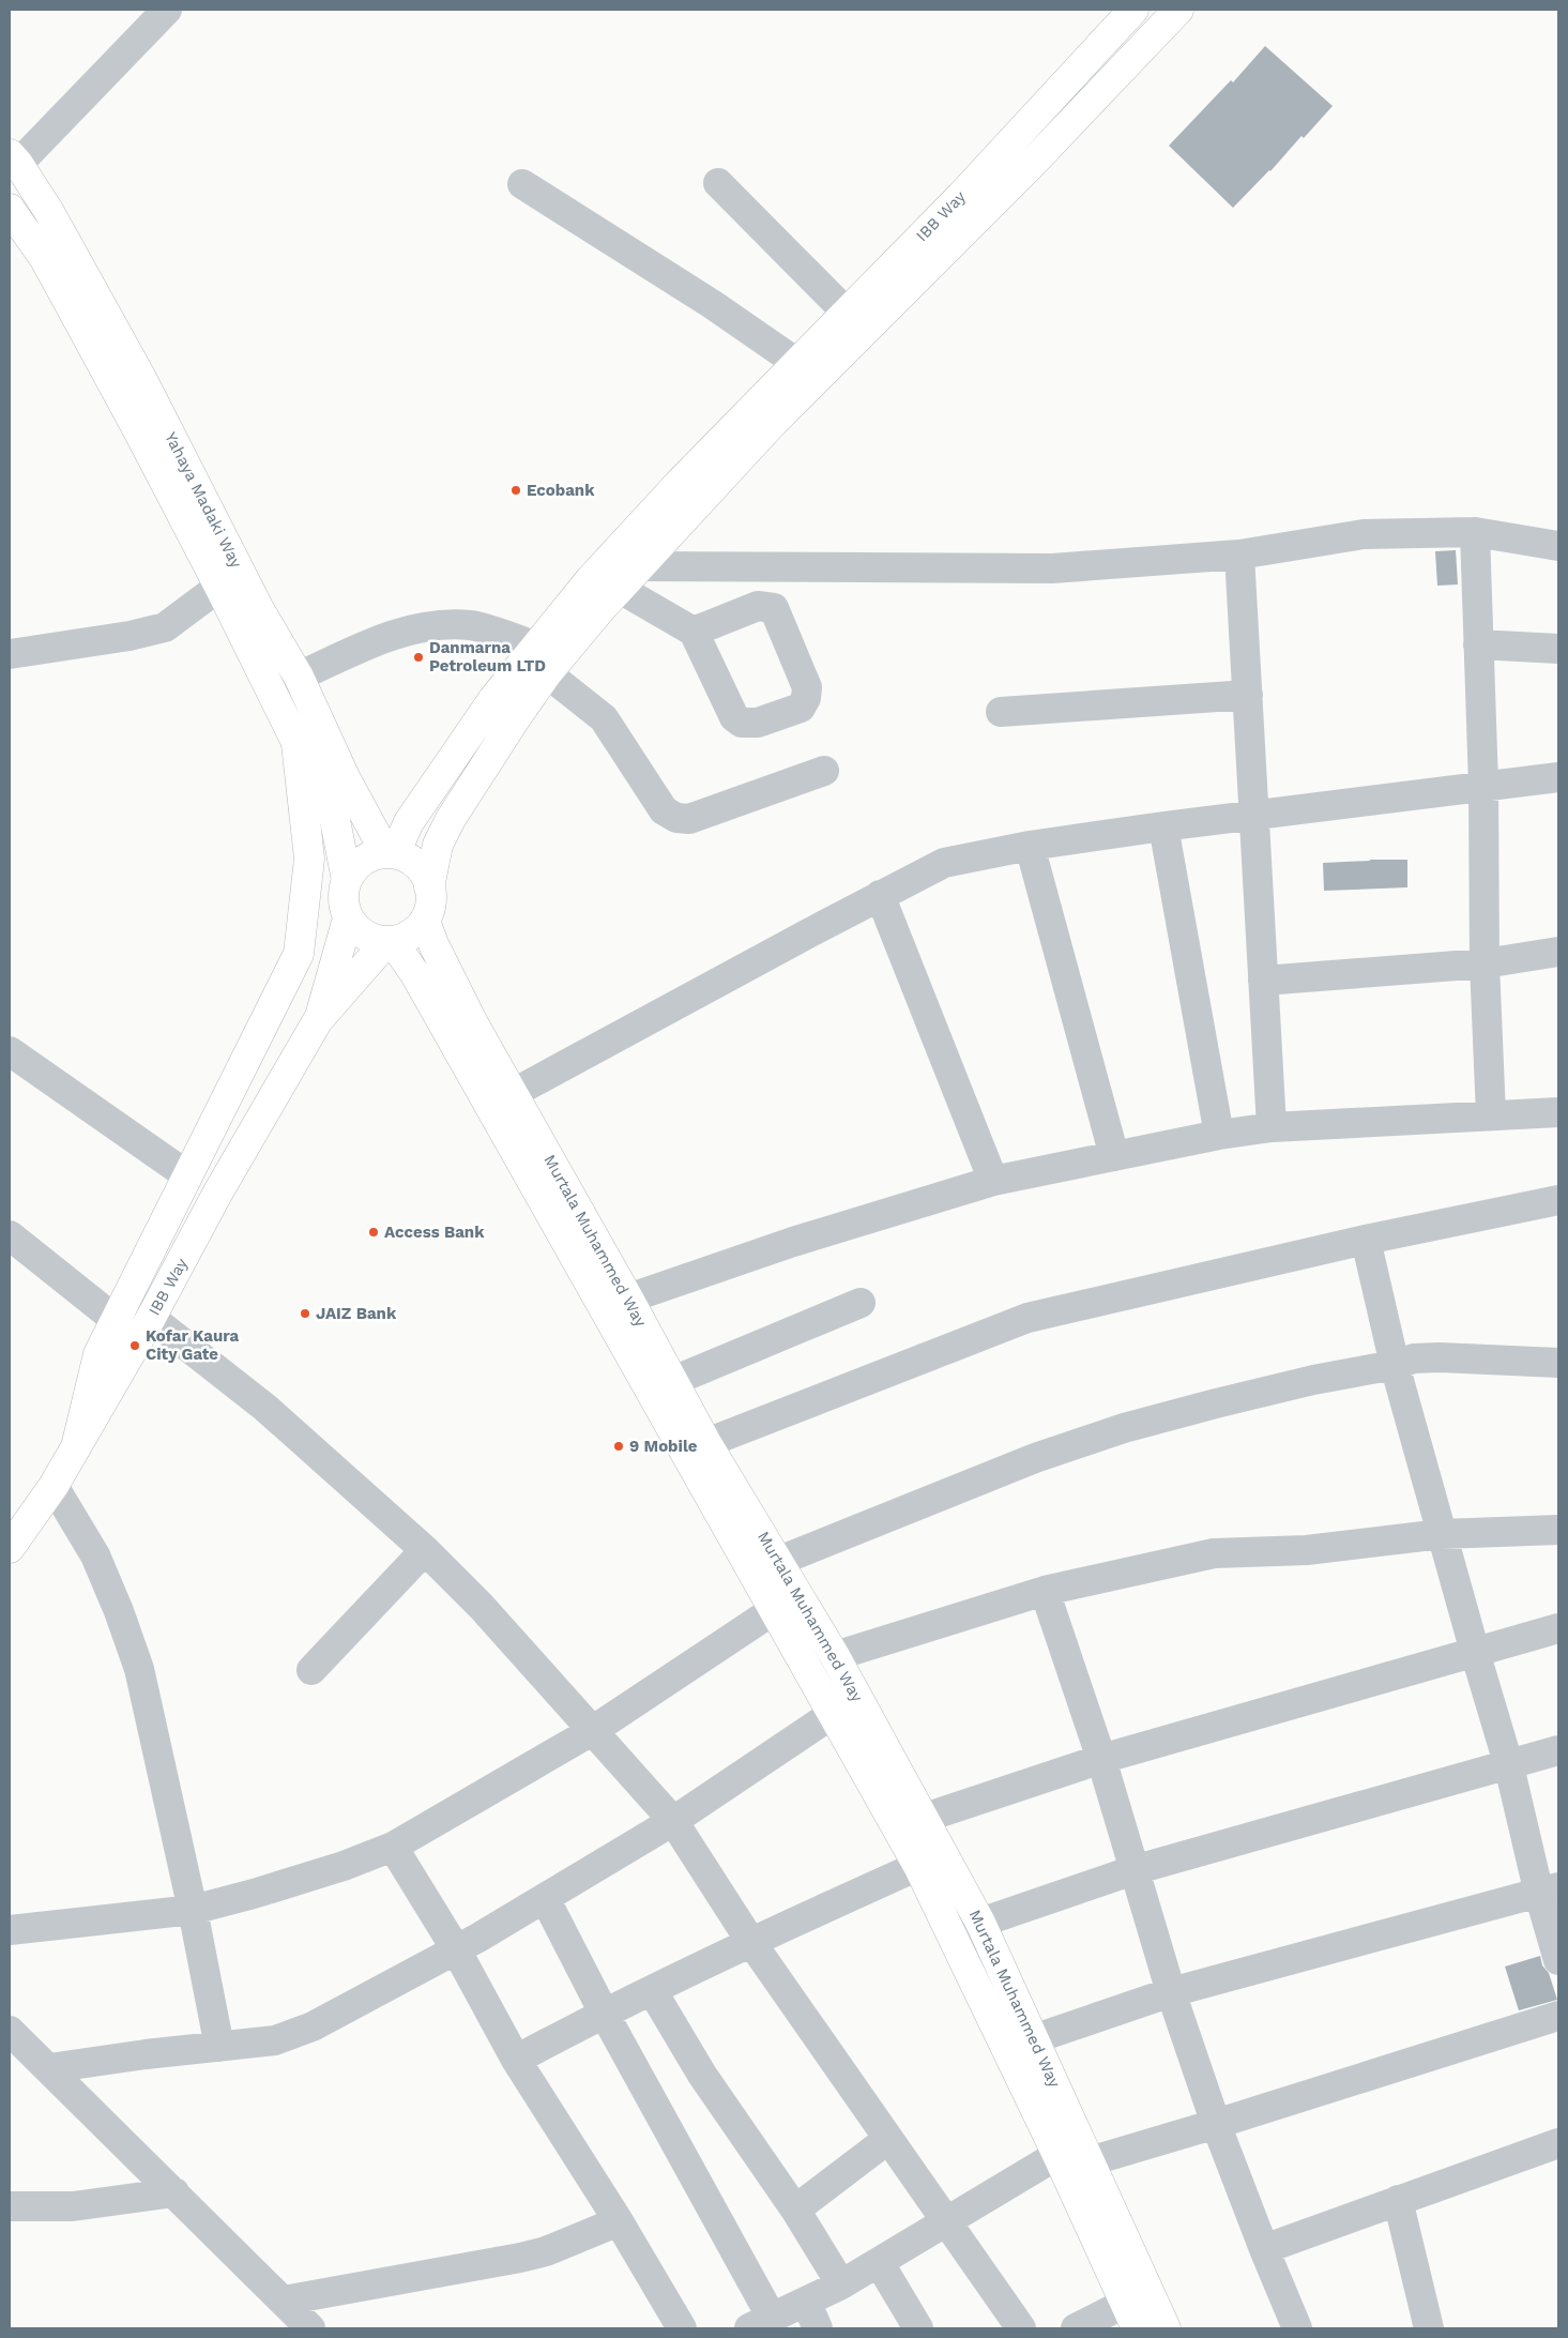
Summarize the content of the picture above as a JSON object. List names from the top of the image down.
{
  "streets": {
    "main road": ["IBB Way", "Yahaya Madaki Way", "Murtala Muhammed Way"]
  },
  "crossings": [
    ["IBB Way", "Yahaya Madaki Way"],
    ["IBB Way", "Murtala Muhammed Way"],
    ["Yahaya Madaki Way", "Murtala Muhammed Way"]
  ],
  "places": [
    "Ecobank",
    "Danmarna Petroleum LTD",
    "Access Bank",
    "JAIZ Bank",
    "Kofar Kaura City Gate",
    "9 Mobile"
  ]
}
